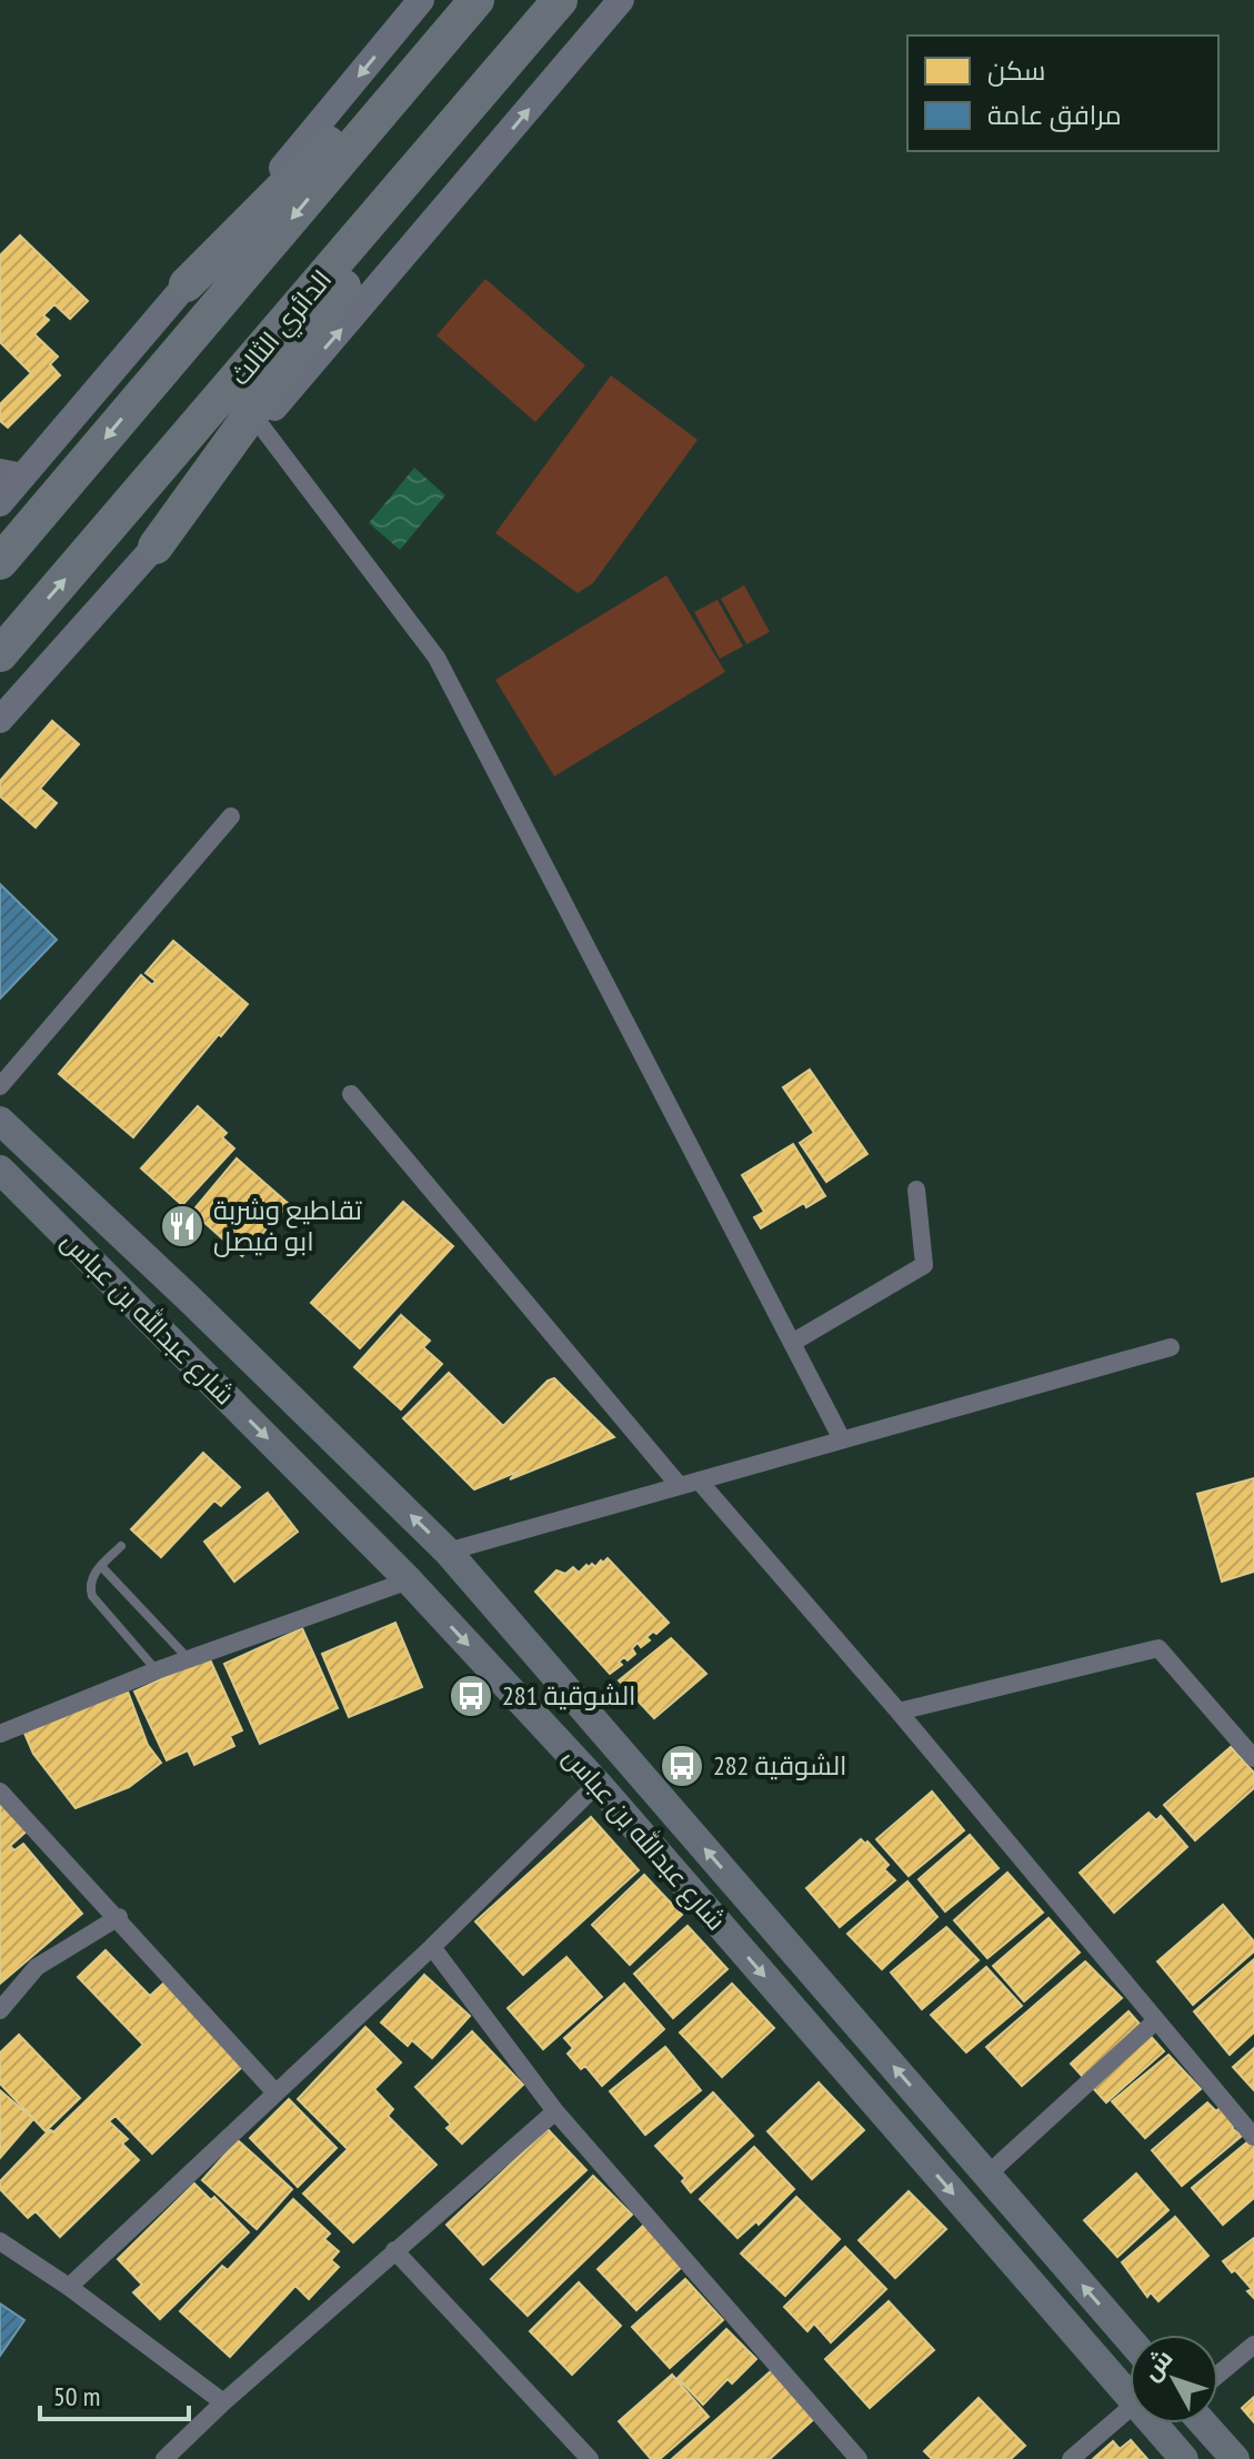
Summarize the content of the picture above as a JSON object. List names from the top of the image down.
{
  "streets": {
    "highway": ["الدائري الثالث"],
    "main road": ["شارع عبدالله بن عباس"]
  },
  "places": {
    "restaurant": ["تقاطيع وشربة ابو فيصل"],
    "bus stop": ["الشوقية 281", "الشوقية 282"]
  },
  "legend": ["سكن", "مرافق عامة"],
  "scale_bar": "50 m",
  "north": "top left"
}
